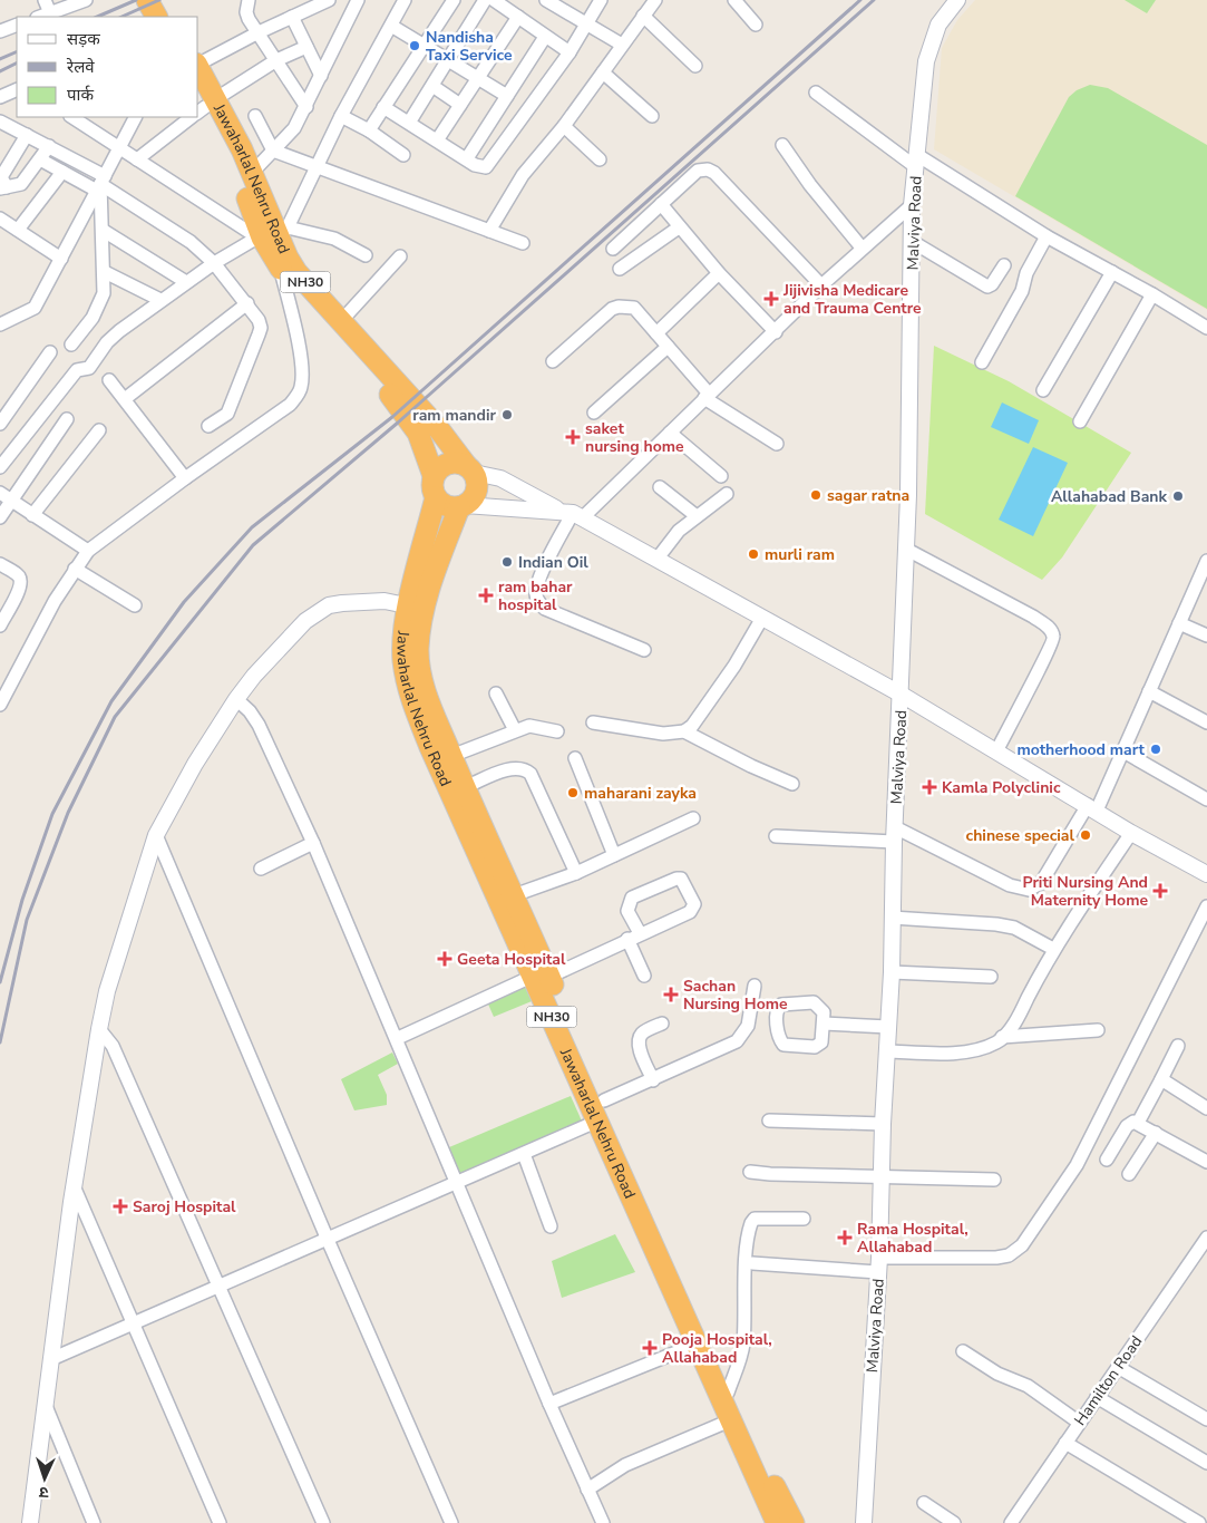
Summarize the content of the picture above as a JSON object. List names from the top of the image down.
{
  "streets": {
    "highway": ["Jawaharlal Nehru Road", "NH30"],
    "street": ["Malviya Road", "Hamilton Road"]
  },
  "places": {
    "other": [
      "Nandisha Taxi Service",
      "ram mandir",
      "sagar ratna",
      "Allahabad Bank",
      "murli ram",
      "Indian Oil",
      "motherhood mart",
      "maharani zayka",
      "chinese special"
    ],
    "health": [
      "Jijivisha Medicare and Trauma Centre",
      "saket nursing home",
      "ram bahar hospital",
      "Kamla Polyclinic",
      "Priti Nursing And Maternity Home",
      "Geeta Hospital",
      "Sachan Nursing Home",
      "Saroj Hospital",
      "Rama Hospital, Allahabad",
      "Pooja Hospital, Allahabad"
    ]
  },
  "legend": ["सड़क", "रेलवे", "पार्क"],
  "north": "bottom"
}
